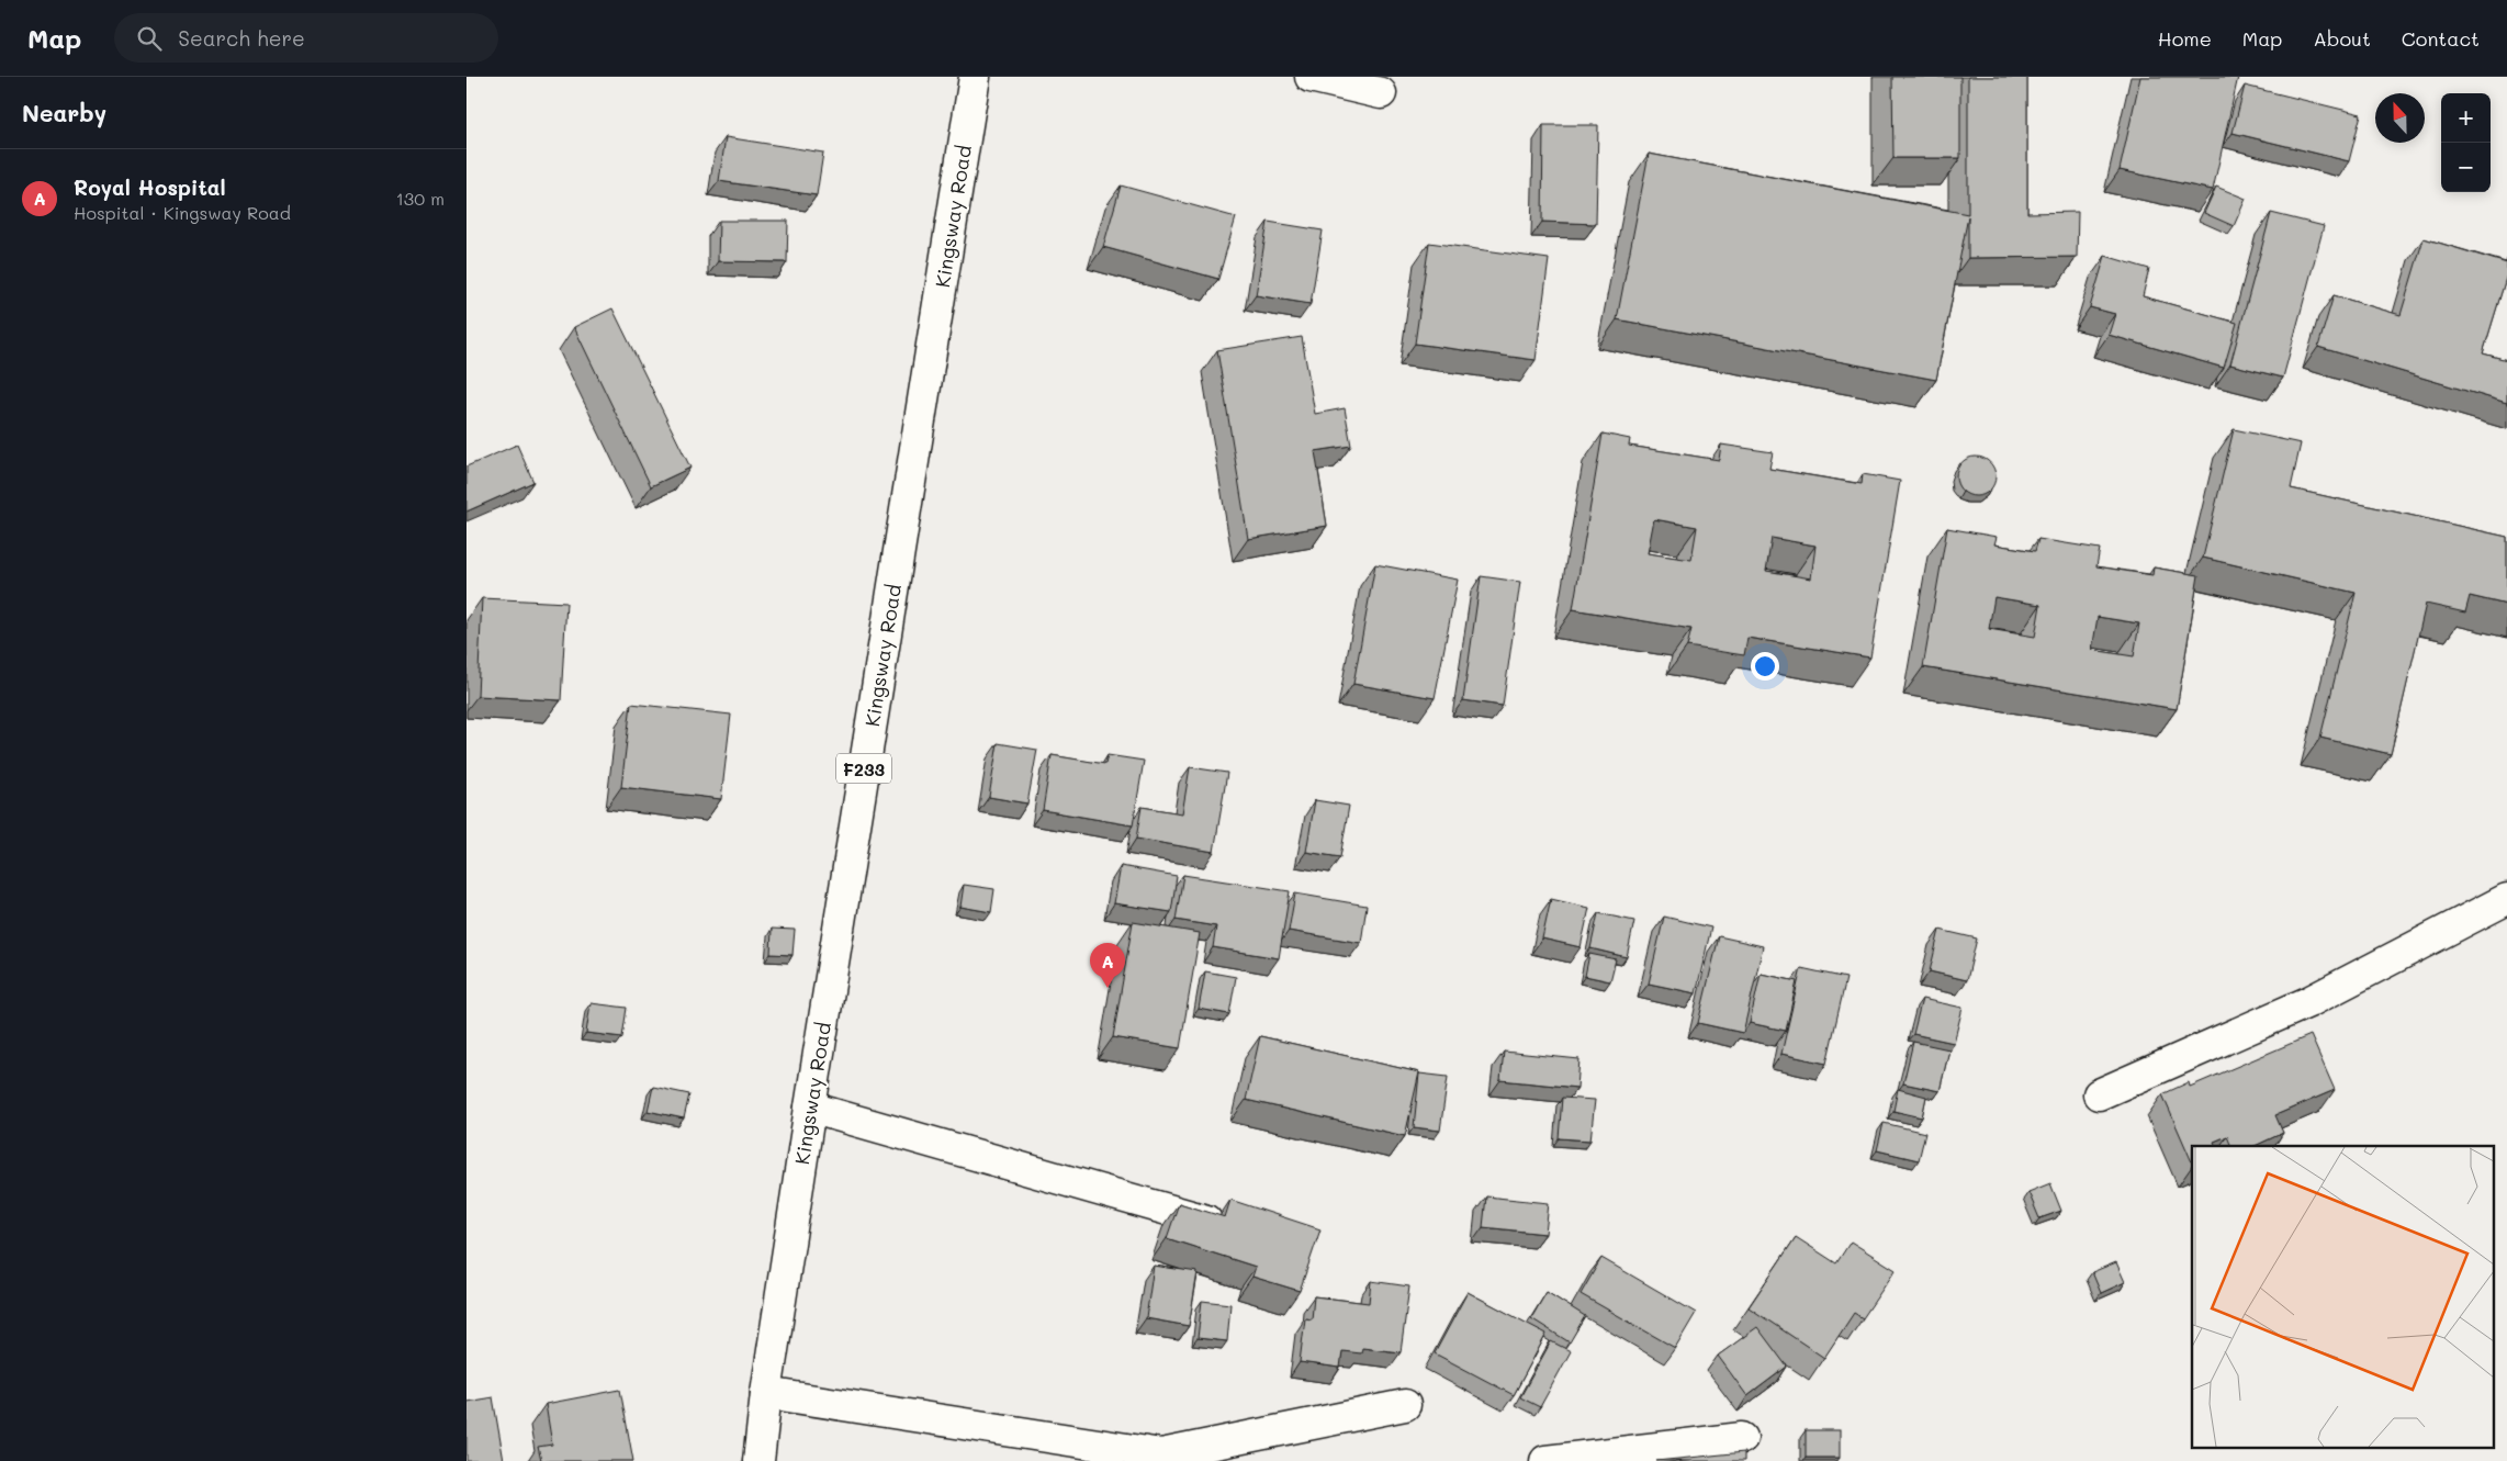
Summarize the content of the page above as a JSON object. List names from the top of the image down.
{
  "streets": {
    "street": ["Kingsway Road", "F233"]
  },
  "north": "top",
  "page": {
    "header": "Map",
    "search": "Search here",
    "nav": [
      "Home",
      "Map",
      "About",
      "Contact"
    ],
    "heading": "Nearby",
    "map_buttons": ["+", "−"],
    "list": [
      {
        "mark": "A",
        "name": "Royal Hospital",
        "note": "Hospital · Kingsway Road",
        "value": "130 m"
      }
    ],
    "pins": "A"
  }
}
